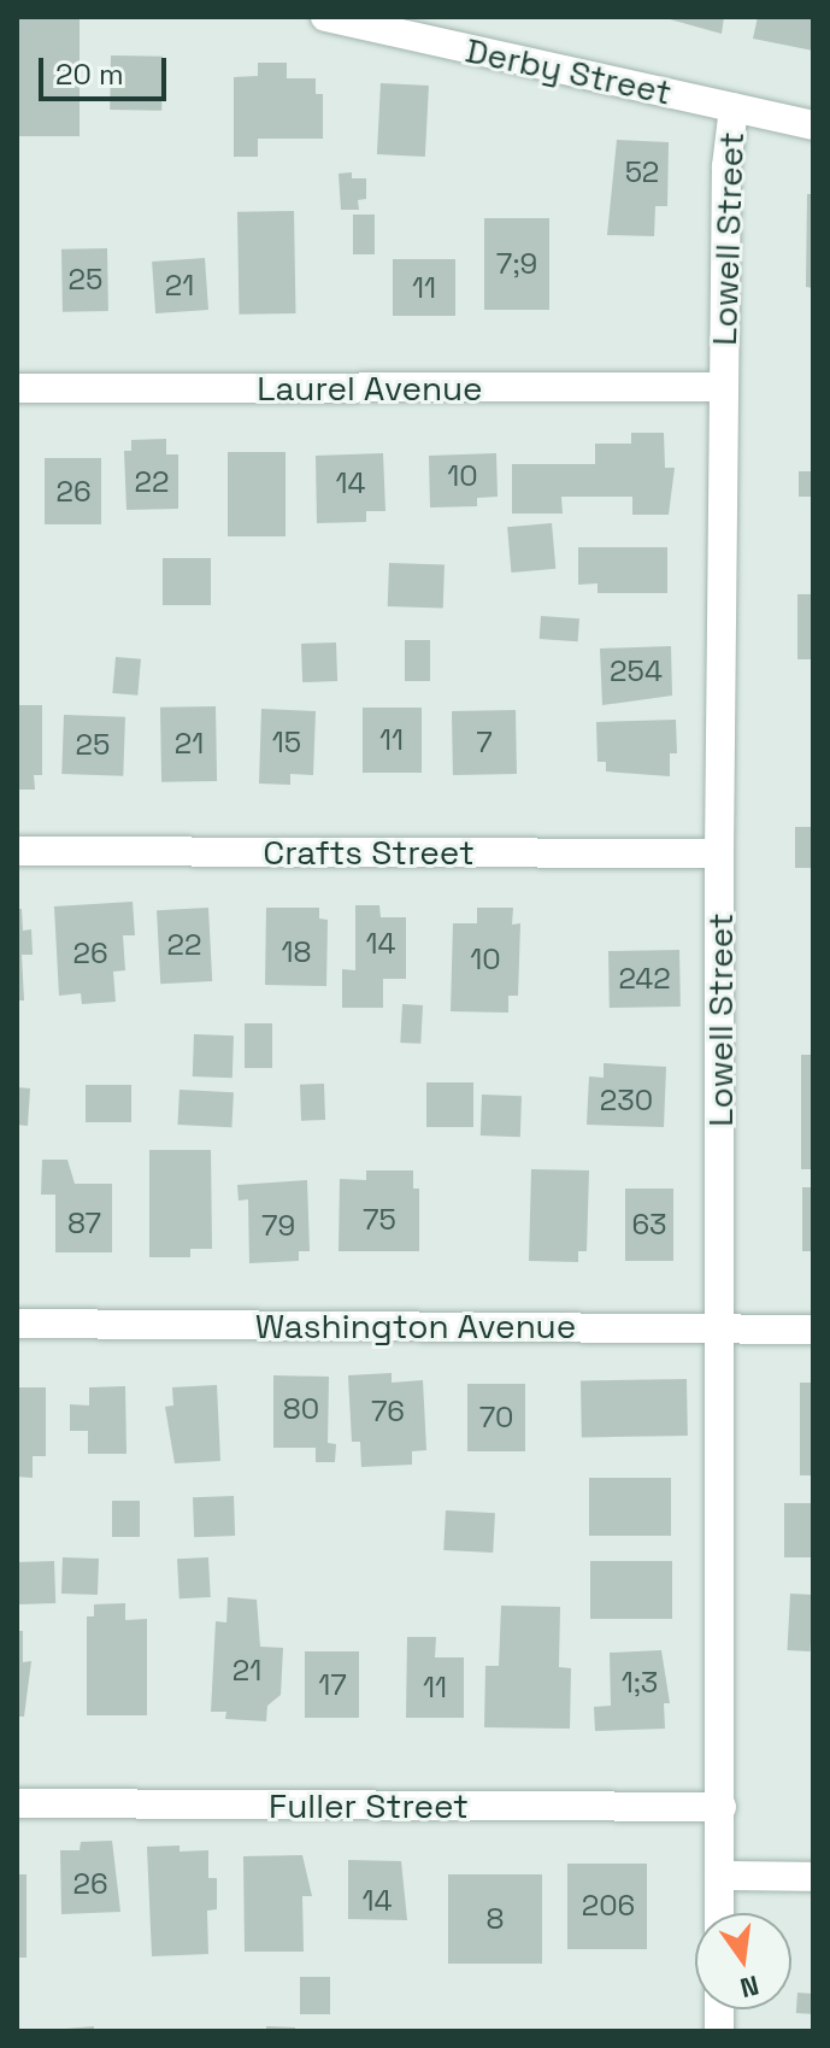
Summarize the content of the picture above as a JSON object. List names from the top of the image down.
{
  "streets": {
    "street": [
      "Derby Street",
      "Lowell Street",
      "Laurel Avenue",
      "Crafts Street",
      "Washington Avenue",
      "Fuller Street"
    ]
  },
  "crossings": [
    ["Derby Street", "Lowell Street"],
    ["Lowell Street", "Laurel Avenue"],
    ["Lowell Street", "Crafts Street"],
    ["Lowell Street", "Washington Avenue"],
    ["Lowell Street", "Fuller Street"]
  ],
  "house_numbers": [
    "52",
    "7;9",
    "25",
    "21",
    "11",
    "10",
    "22",
    "14",
    "26",
    "254",
    "11",
    "15",
    "7",
    "21",
    "25",
    "14",
    "22",
    "18",
    "26",
    "10",
    "242",
    "230",
    "75",
    "87",
    "63",
    "79",
    "80",
    "76",
    "70",
    "21",
    "1;3",
    "17",
    "11",
    "26",
    "14",
    "206",
    "8"
  ],
  "scale_bar": "20 m",
  "north": "bottom"
}
